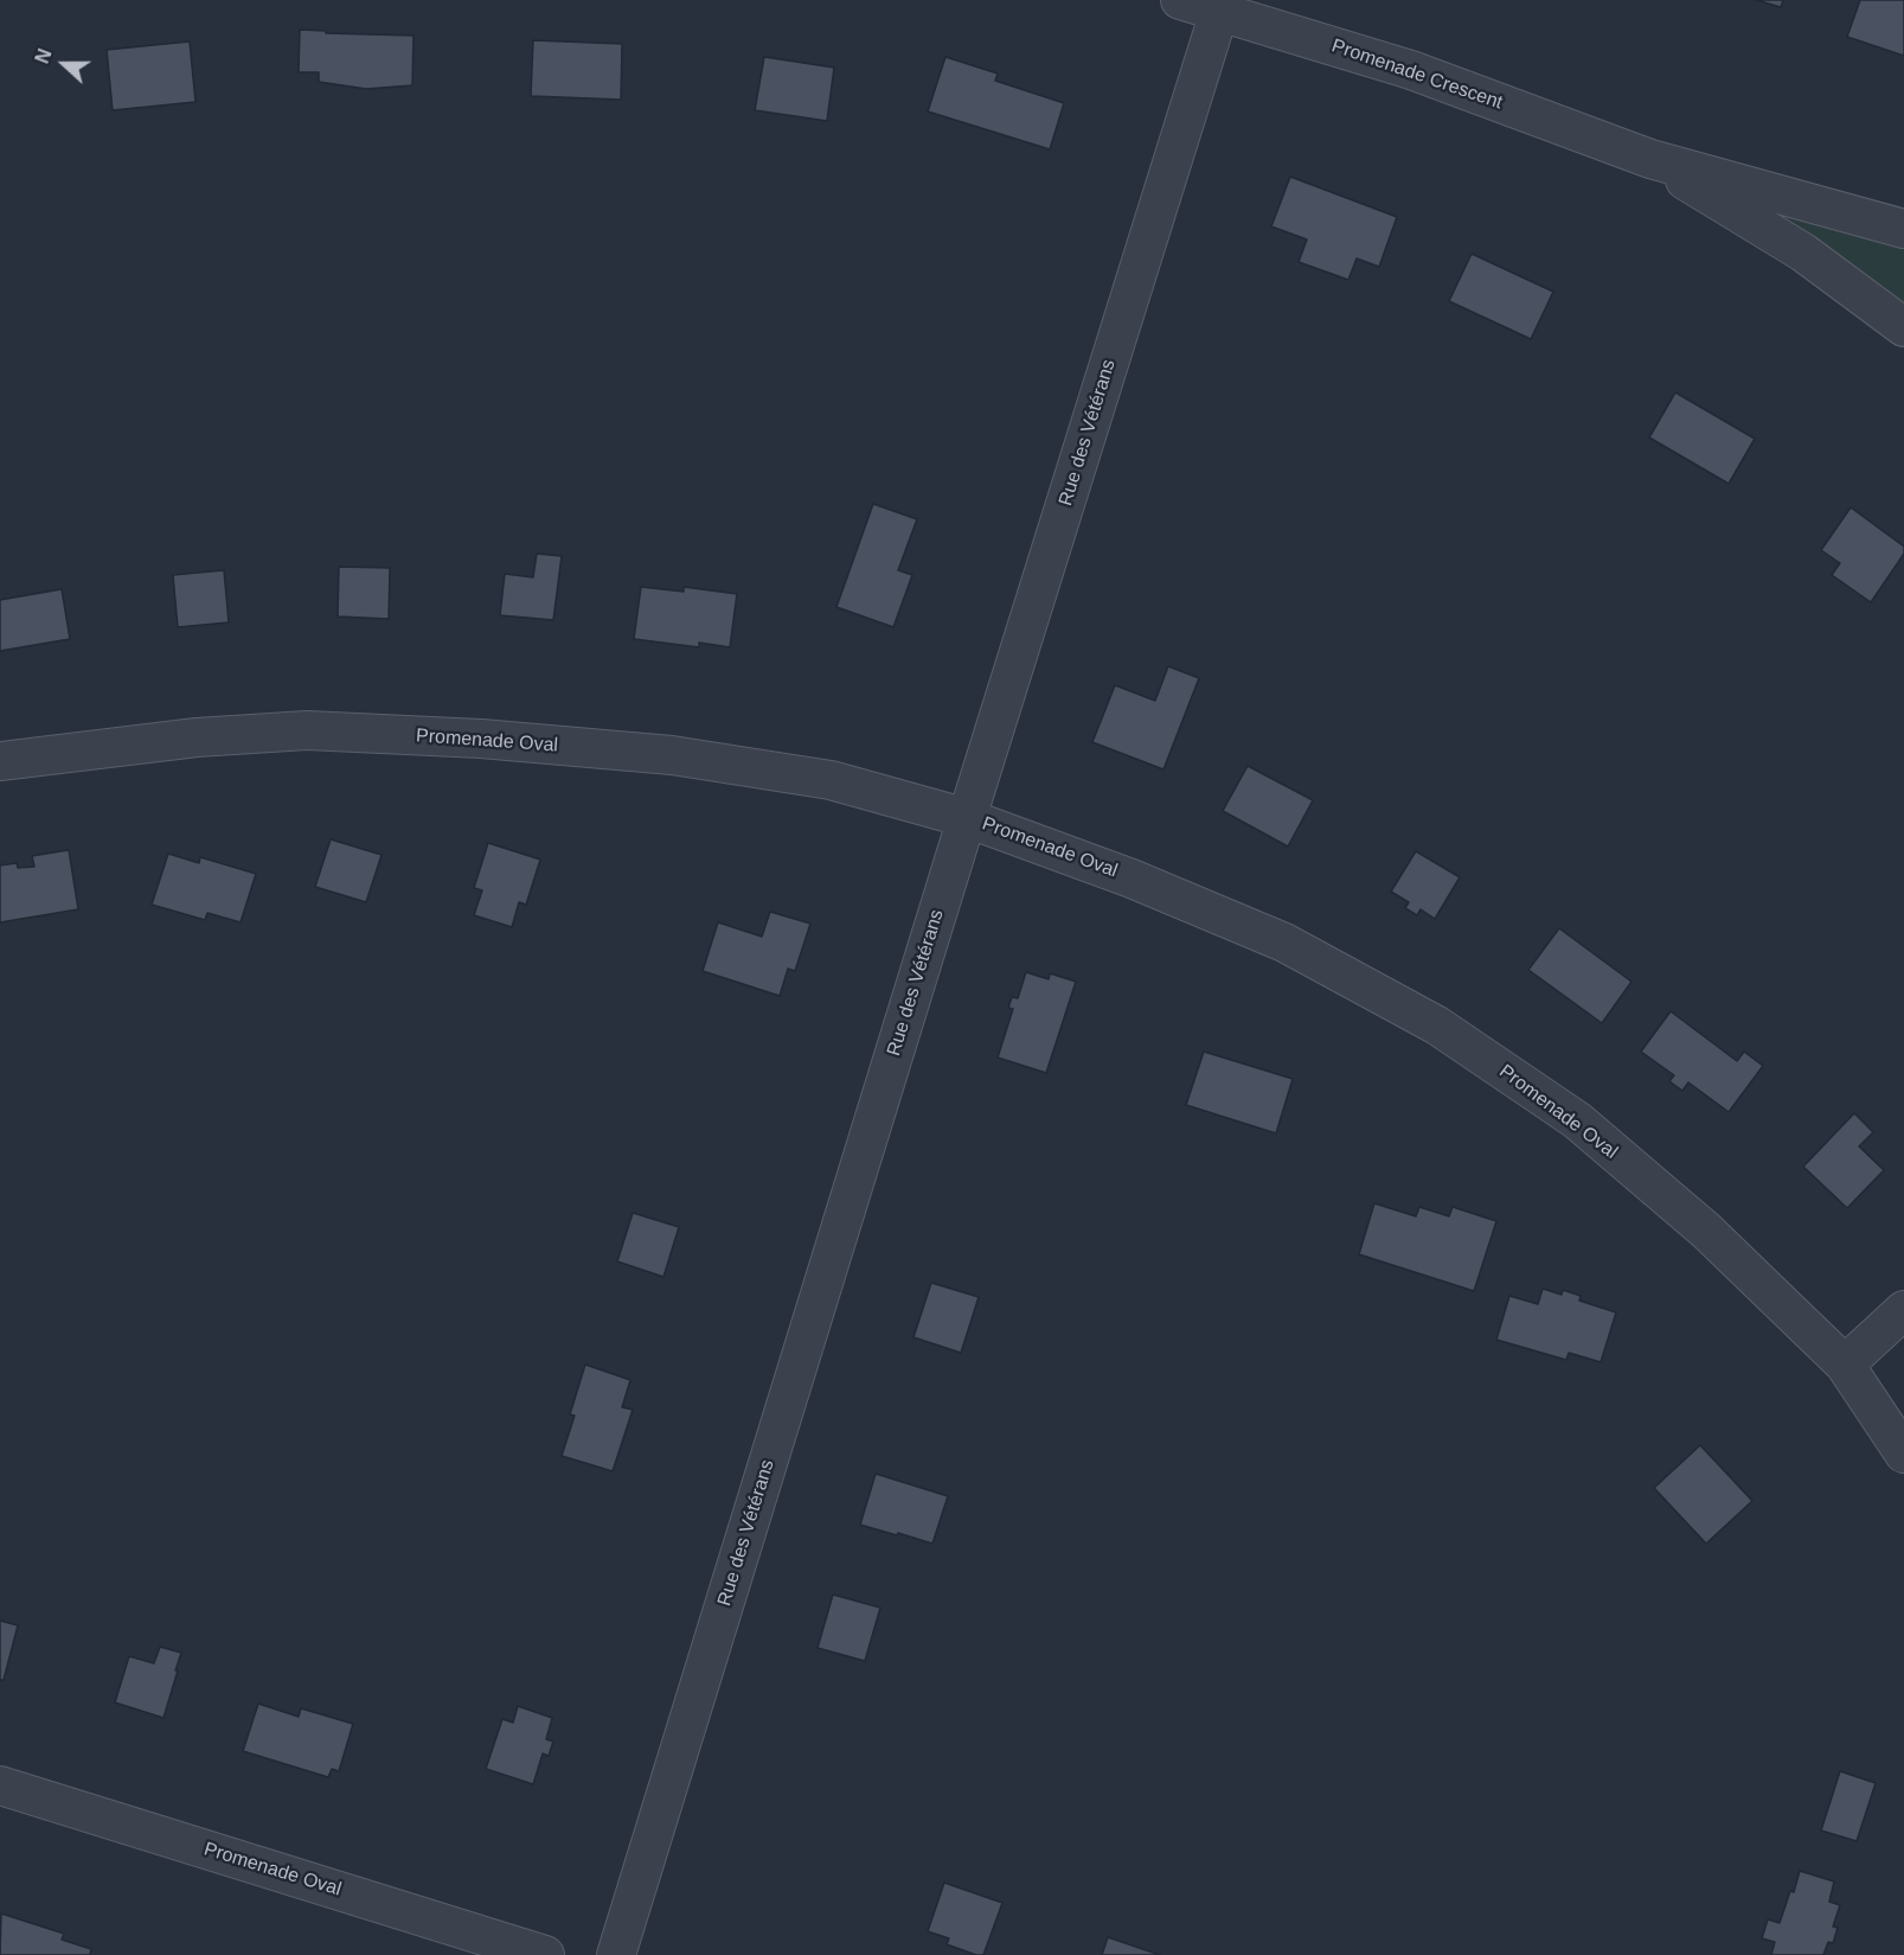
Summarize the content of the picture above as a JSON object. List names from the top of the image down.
{
  "streets": {
    "street": ["Promenade Crescent", "Rue des Vétérans", "Promenade Oval"]
  },
  "crossings": [
    ["Promenade Crescent", "Rue des Vétérans"],
    ["Rue des Vétérans", "Promenade Oval"]
  ],
  "north": "left"
}
